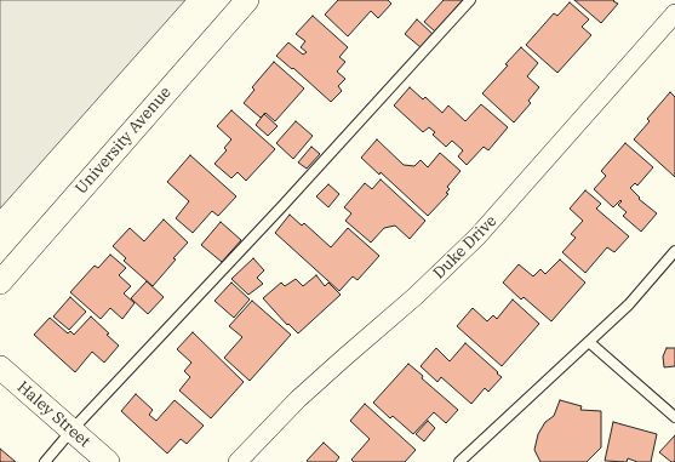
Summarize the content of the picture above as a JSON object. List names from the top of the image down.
{
  "streets": {
    "street": ["University Avenue", "Duke Drive", "Haley Street"]
  }
}
